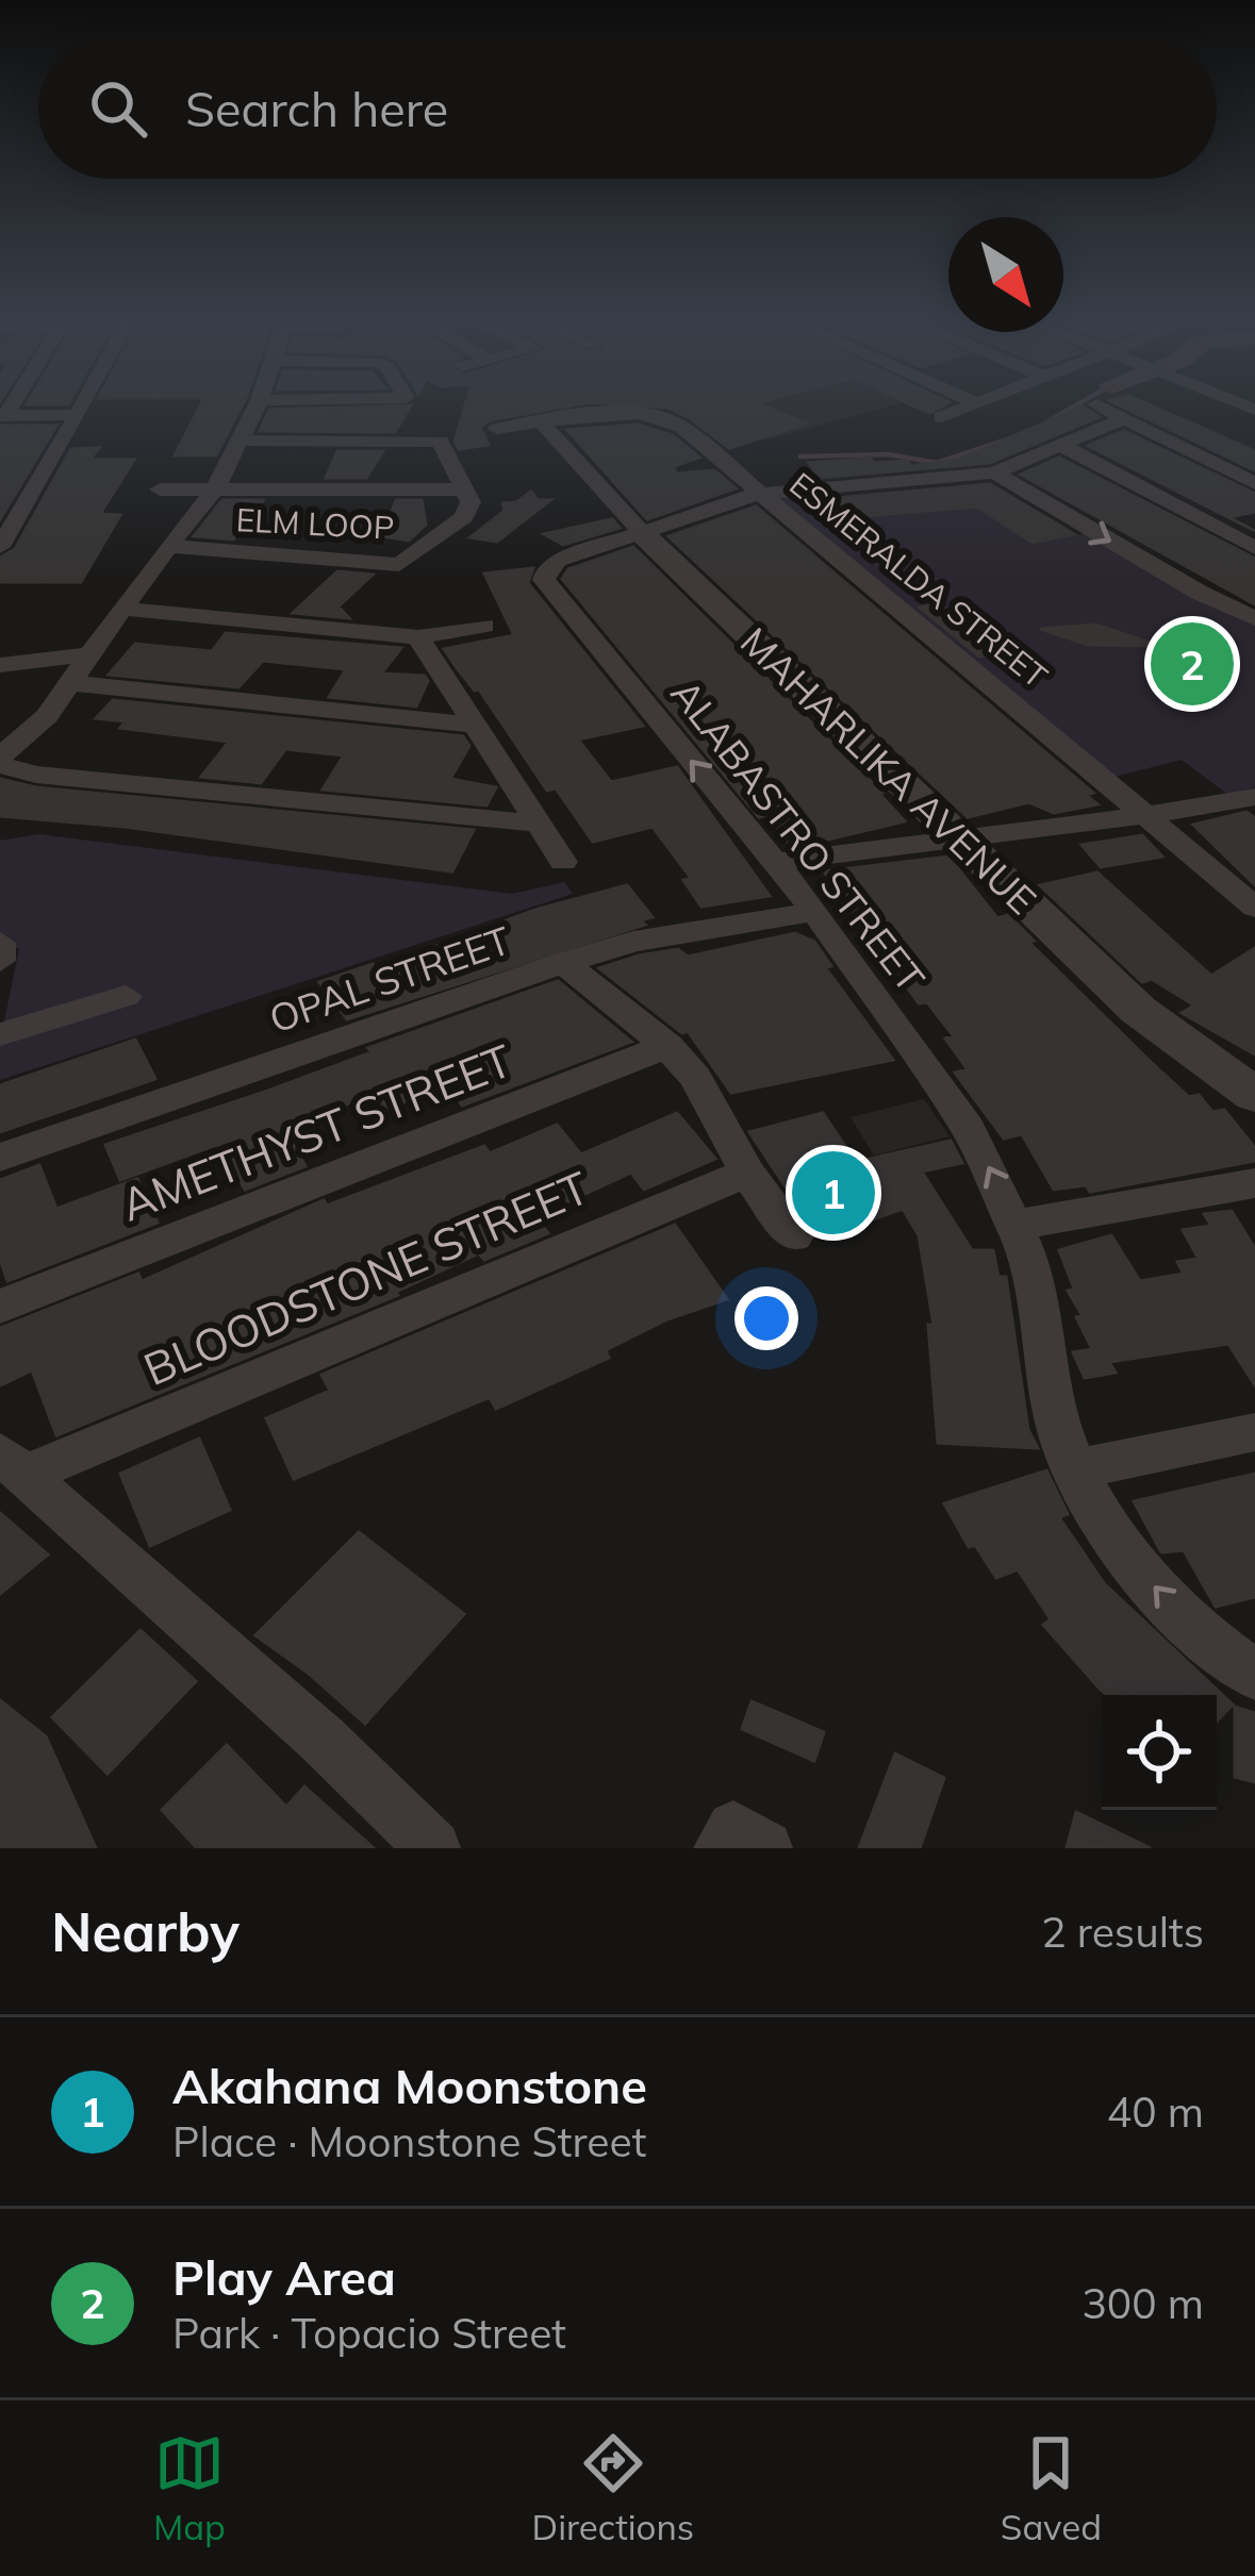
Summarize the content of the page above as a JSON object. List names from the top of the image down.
{
  "streets": {
    "street": [
      "ELM LOOP",
      "ESMERALDA STREET",
      "MAHARLIKA AVENUE",
      "ALABASTRO STREET",
      "OPAL STREET",
      "AMETHYST STREET",
      "BLOODSTONE STREET"
    ]
  },
  "crossings": [
    ["ESMERALDA STREET", "MAHARLIKA AVENUE"],
    ["ESMERALDA STREET", "ALABASTRO STREET"],
    ["MAHARLIKA AVENUE", "ALABASTRO STREET"],
    ["ALABASTRO STREET", "OPAL STREET"]
  ],
  "north": "bottom right",
  "page": {
    "search": "Search here",
    "pins": ["2", "1"],
    "heading": ["Nearby", "2 results"],
    "list": [
      {
        "mark": "1",
        "name": "Akahana Moonstone",
        "note": "Place · Moonstone Street",
        "value": "40 m"
      },
      {
        "mark": "2",
        "name": "Play Area",
        "note": "Park · Topacio Street",
        "value": "300 m"
      }
    ],
    "nav": ["Map", "Directions", "Saved"]
  }
}
